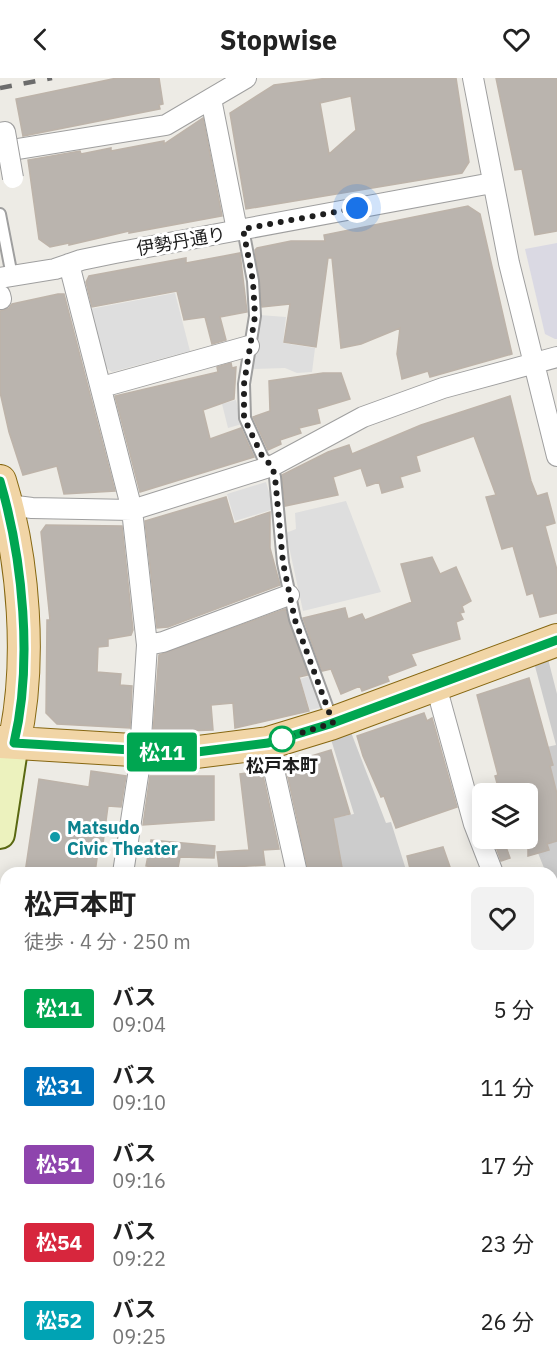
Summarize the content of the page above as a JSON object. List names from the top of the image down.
{
  "streets": {
    "street": ["伊勢丹通り"]
  },
  "places": ["松戸本町", "Matsudo Civic Theater"],
  "lines": ["bus line 松11"],
  "page": {
    "header": "Stopwise",
    "on_map": "松11",
    "heading": ["松戸本町", "徒歩 · 4 分 · 250 m"],
    "list": [
      {
        "mark": "松11",
        "name": "バス",
        "note": "09:04",
        "value": "5 分"
      },
      {
        "mark": "松31",
        "name": "バス",
        "note": "09:10",
        "value": "11 分"
      },
      {
        "mark": "松51",
        "name": "バス",
        "note": "09:16",
        "value": "17 分"
      },
      {
        "mark": "松54",
        "name": "バス",
        "note": "09:22",
        "value": "23 分"
      },
      {
        "mark": "松52",
        "name": "バス",
        "note": "09:25",
        "value": "26 分"
      }
    ]
  }
}
